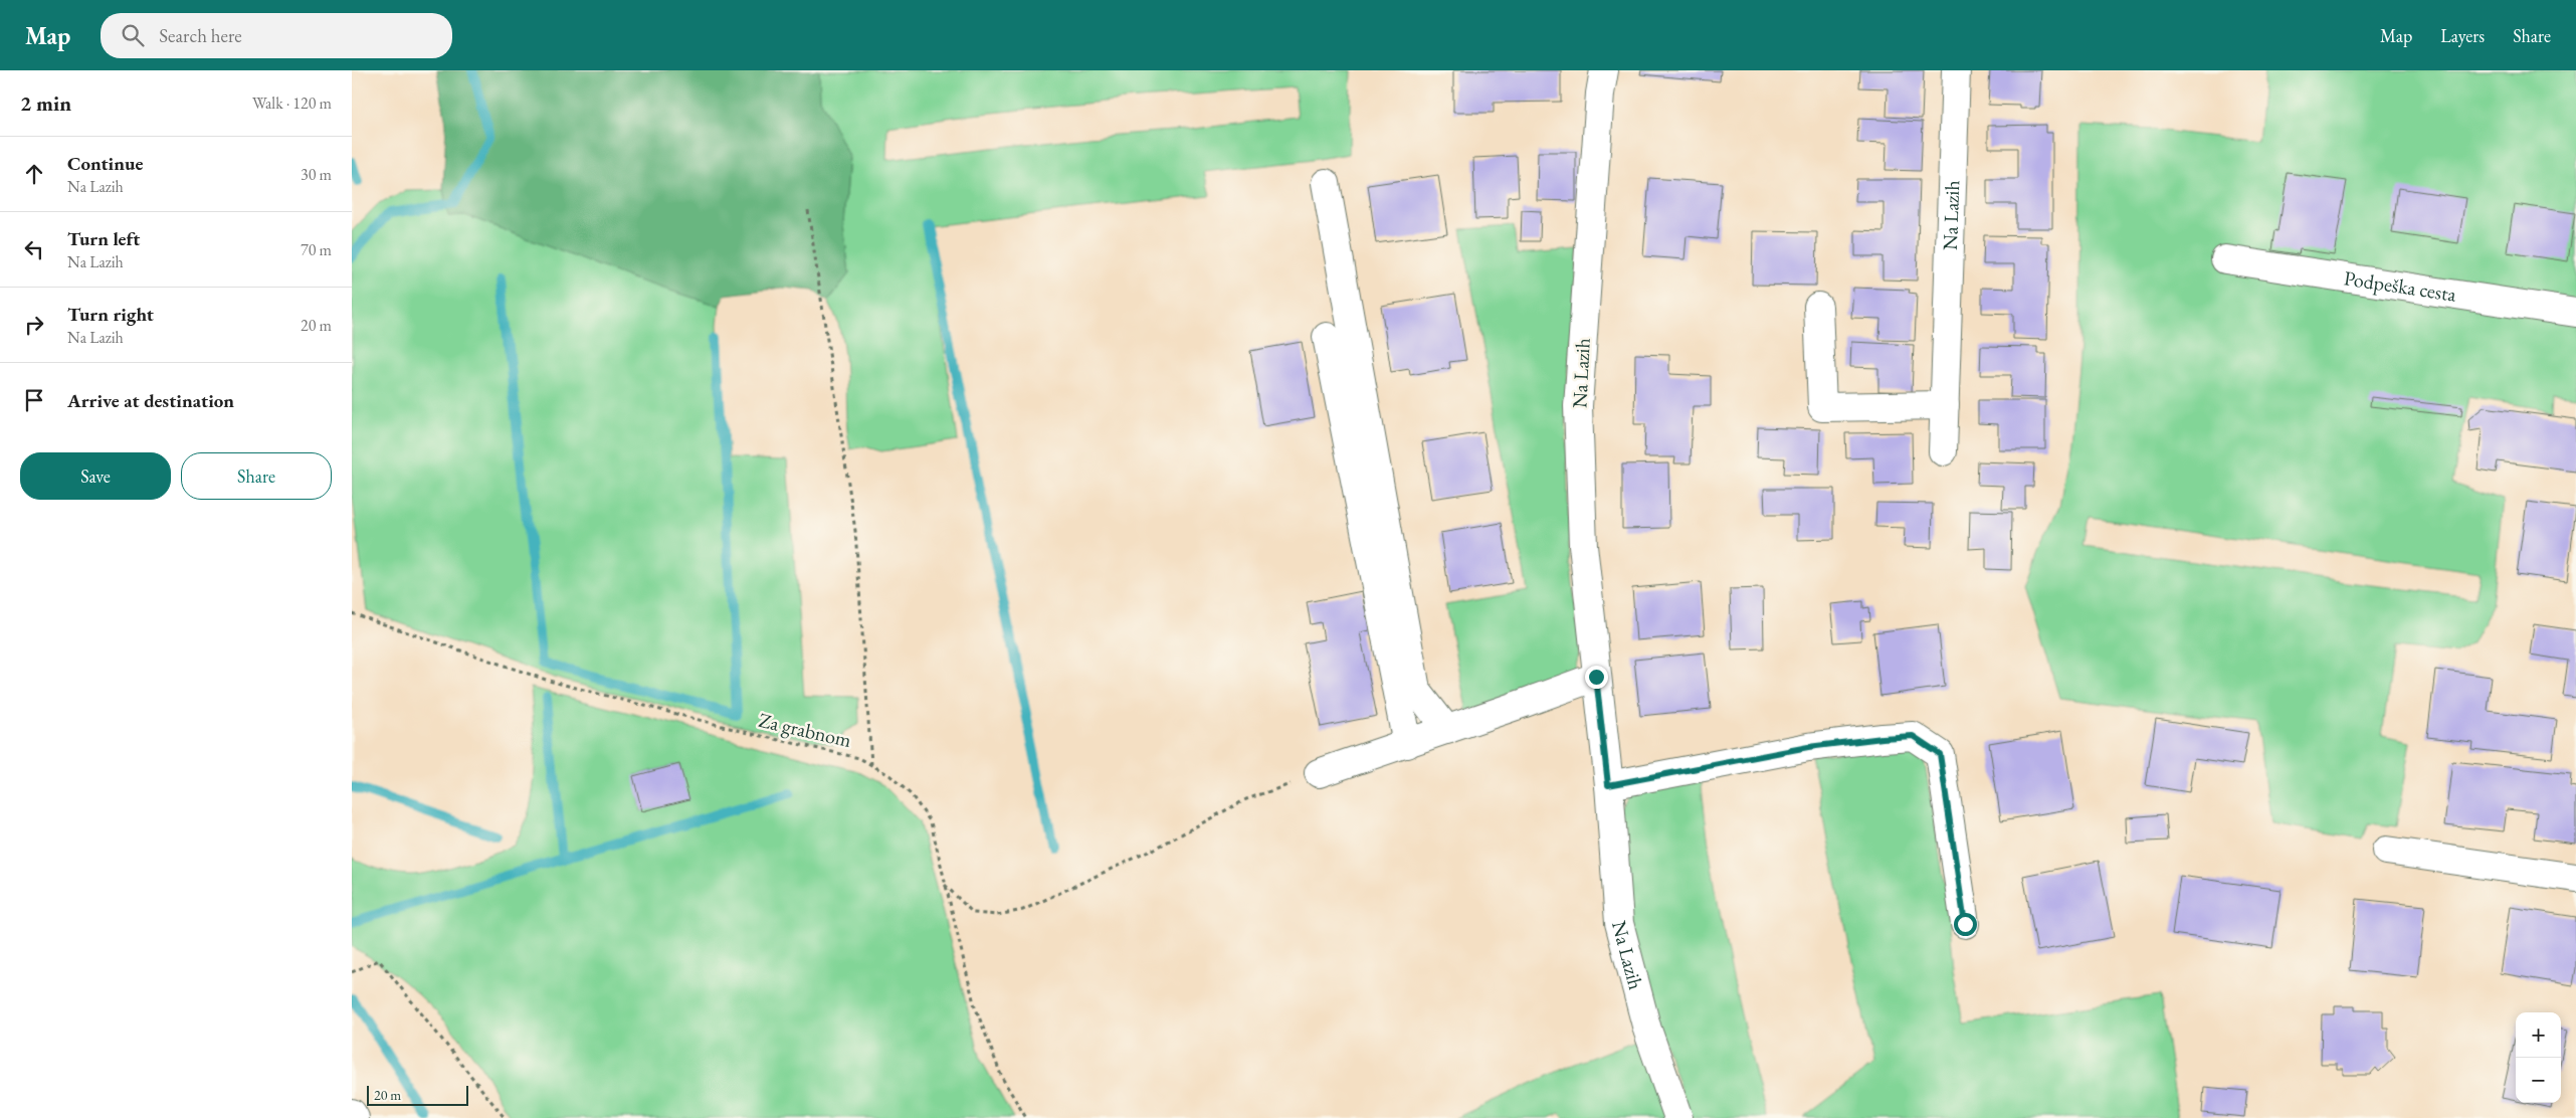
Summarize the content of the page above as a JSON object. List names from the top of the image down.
{
  "streets": {
    "street": ["Na Lazih", "Podpeška cesta"],
    "path": ["Za grabnom"]
  },
  "scale_bar": "20 m",
  "page": {
    "header": "Map",
    "search": "Search here",
    "nav": ["Map", "Layers", "Share"],
    "heading": ["2 min", "Walk · 120 m"],
    "list": [
      ["Continue", "Na Lazih", "30 m"],
      ["Turn left", "Na Lazih", "70 m"],
      ["Turn right", "Na Lazih", "20 m"],
      "Arrive at destination"
    ],
    "buttons": ["Save", "Share"],
    "map_buttons": ["+", "−"],
    "scale": "20 m"
  }
}
